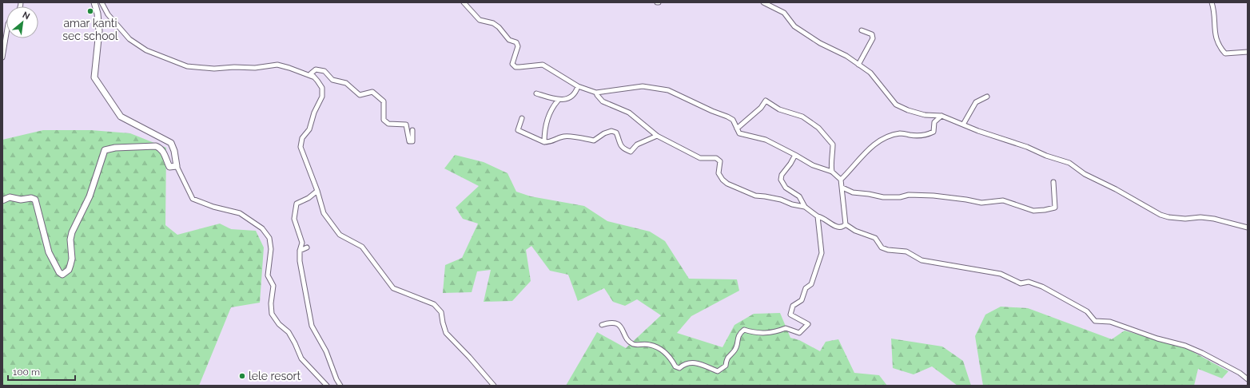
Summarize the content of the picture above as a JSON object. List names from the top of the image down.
{
  "places": ["amar kanti sec school", "lele resort"],
  "scale_bar": "100 m",
  "north": "top right"
}
